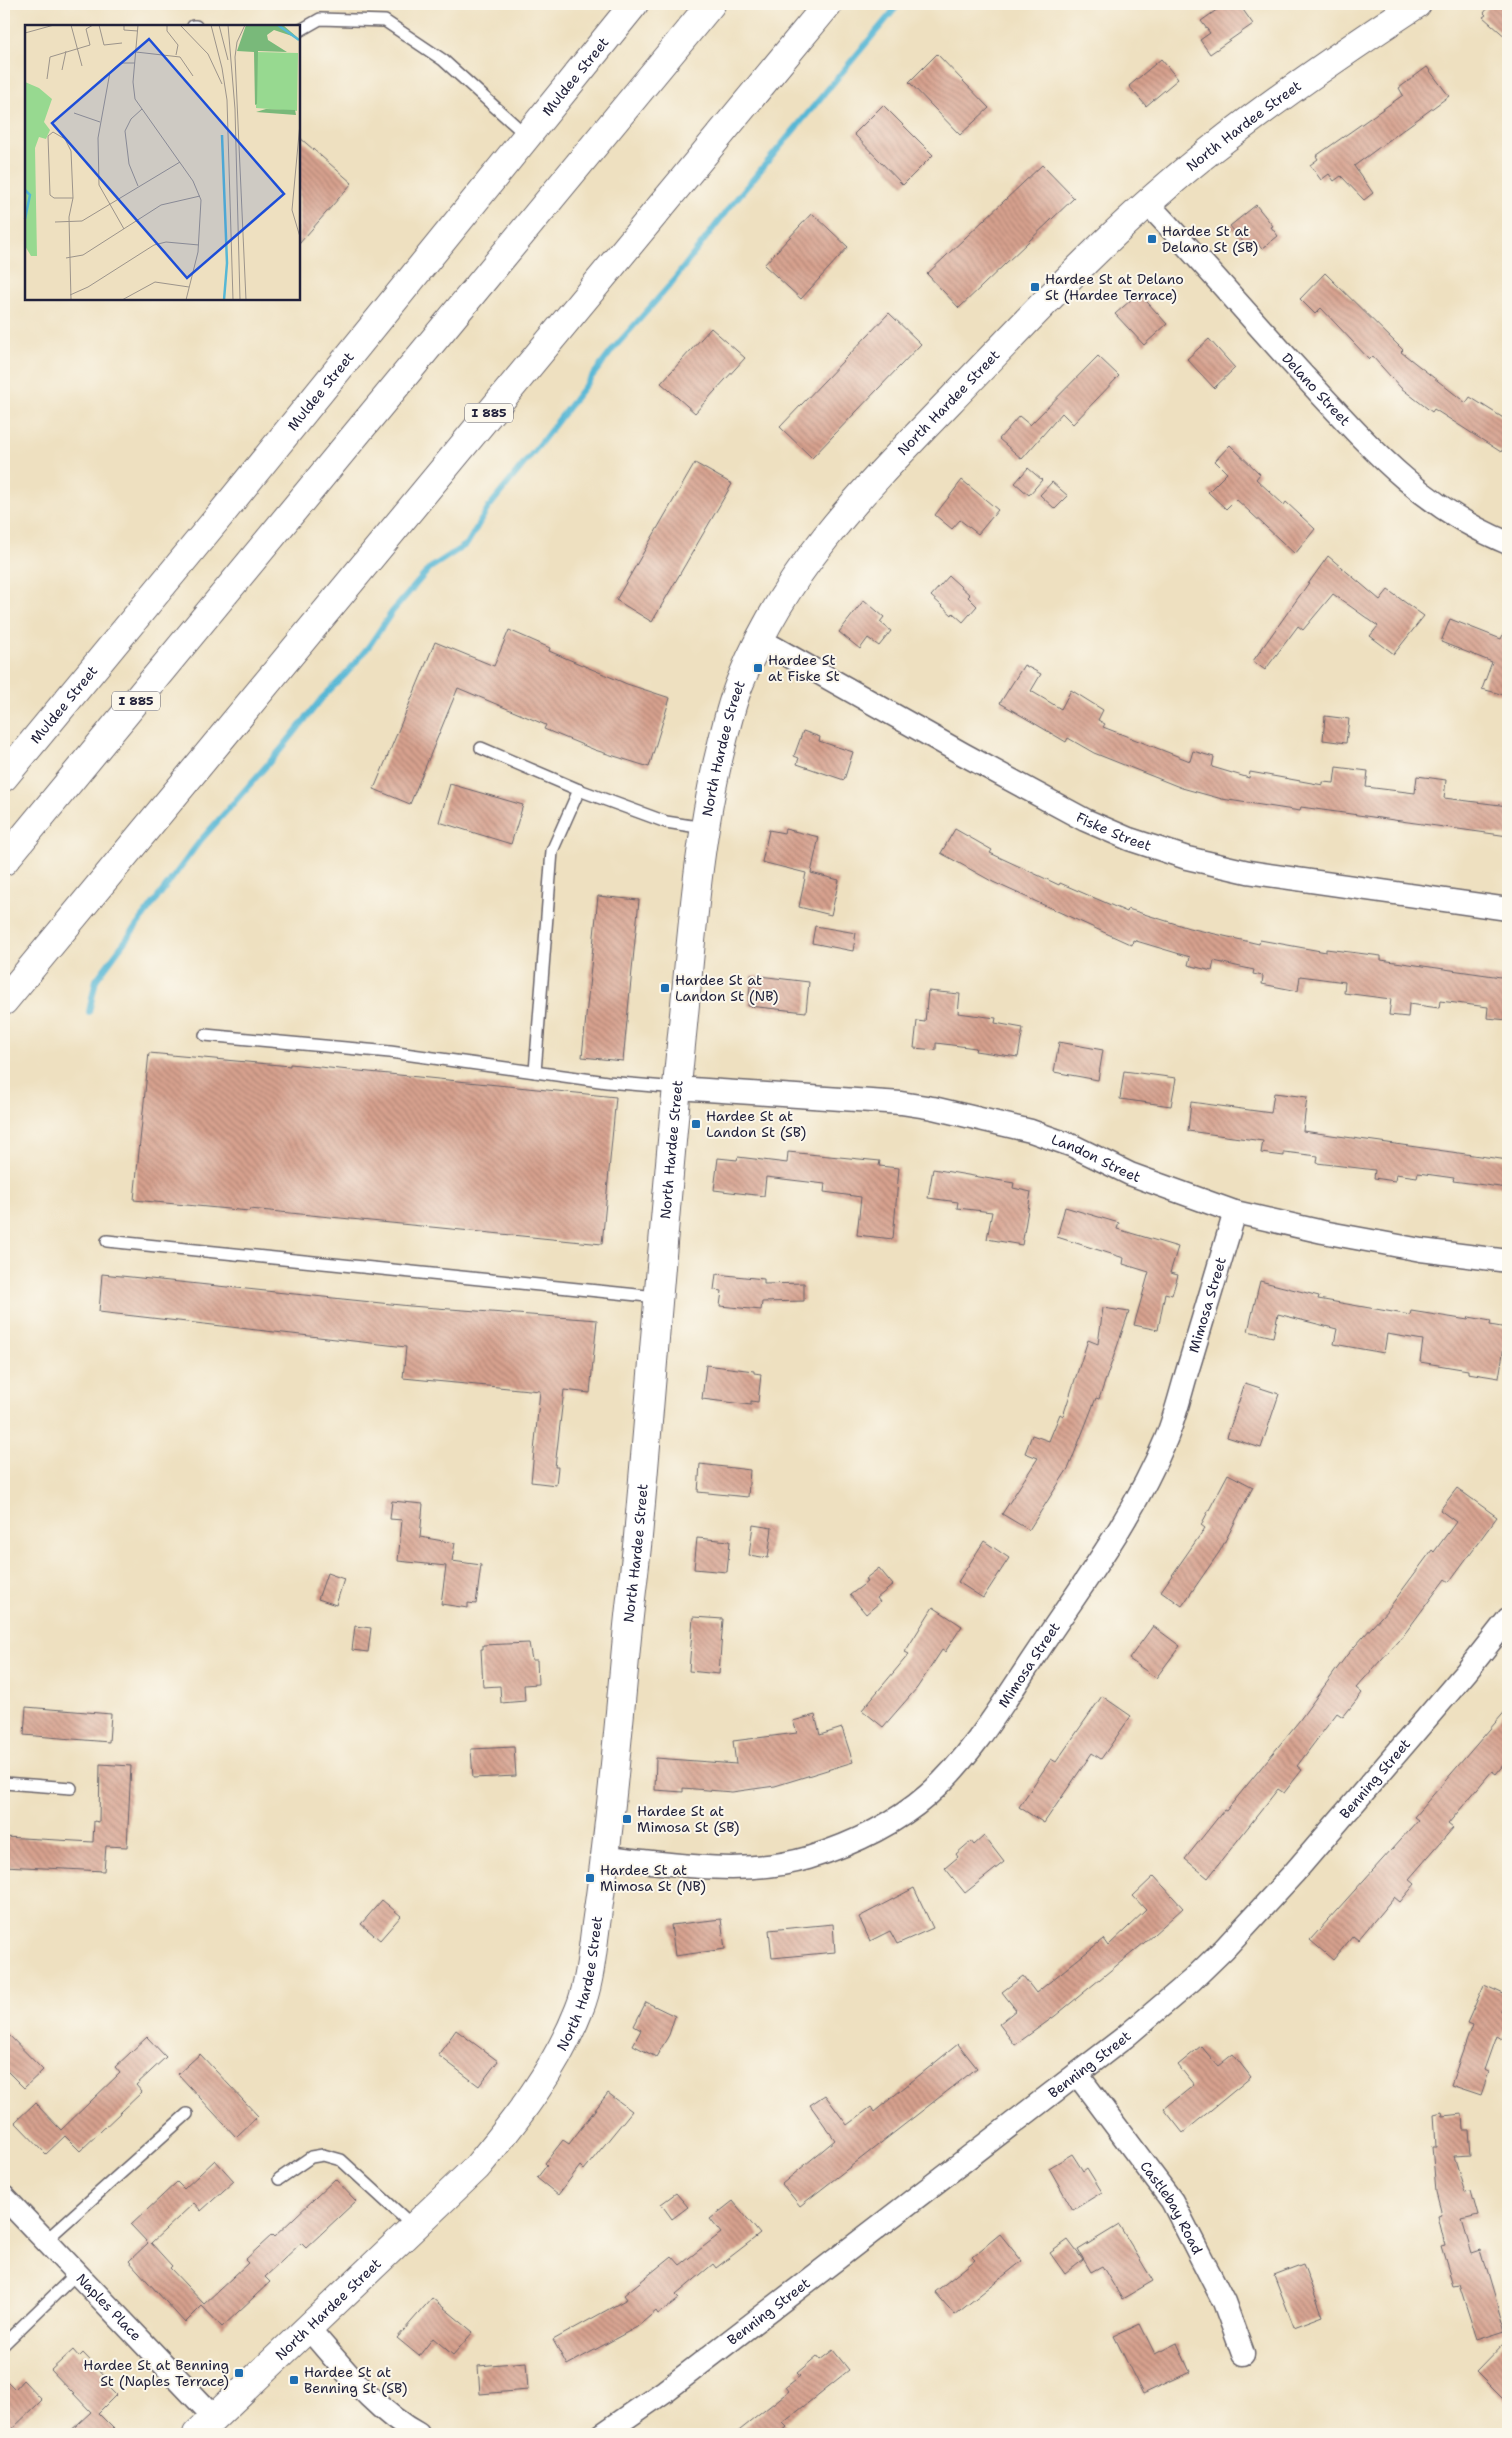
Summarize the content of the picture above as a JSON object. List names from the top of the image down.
{
  "streets": {
    "main road": ["Muldee Street", "North Hardee Street", "I 885"],
    "street": [
      "Delano Street",
      "Fiske Street",
      "Landon Street",
      "Mimosa Street",
      "Benning Street",
      "Castlebay Road",
      "Naples Place"
    ]
  },
  "crossings": [
    ["North Hardee Street", "Delano Street"],
    ["North Hardee Street", "Fiske Street"],
    ["North Hardee Street", "Landon Street"],
    ["North Hardee Street", "Mimosa Street"],
    ["North Hardee Street", "Naples Place"],
    ["Landon Street", "Mimosa Street"],
    ["Benning Street", "Castlebay Road"]
  ],
  "places": {
    "transit": [
      "Hardee St at Delano St (SB)",
      "Hardee St at Delano St (Hardee Terrace)",
      "Hardee St at Fiske St",
      "Hardee St at Landon St (NB)",
      "Hardee St at Landon St (SB)",
      "Hardee St at Mimosa St (SB)",
      "Hardee St at Mimosa St (NB)",
      "Hardee St at Benning St (Naples Terrace)",
      "Hardee St at Benning St (SB)"
    ]
  }
}
